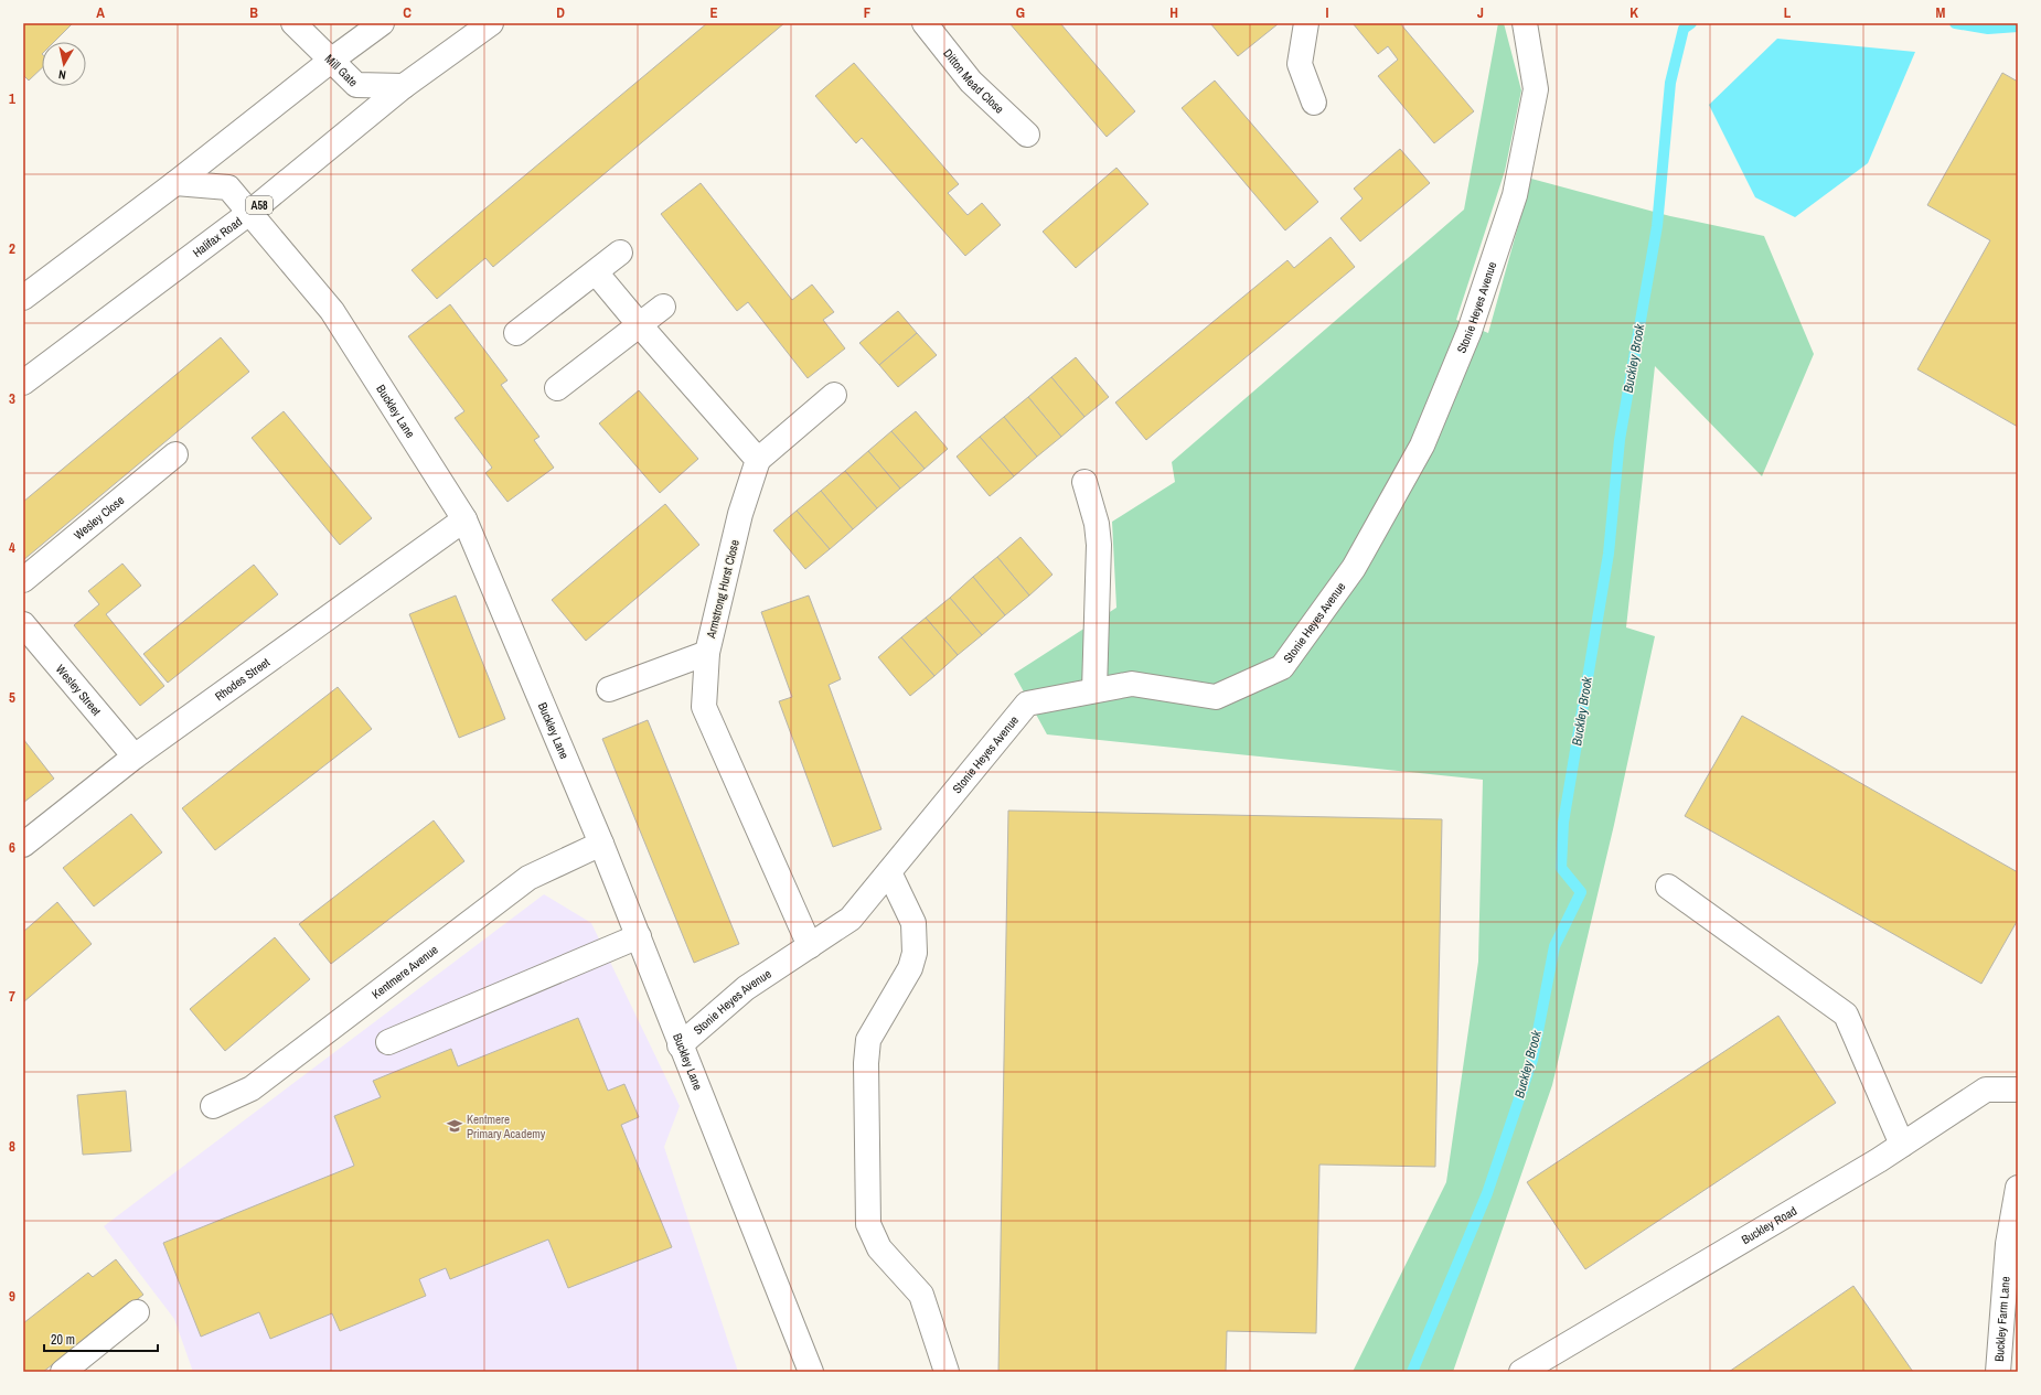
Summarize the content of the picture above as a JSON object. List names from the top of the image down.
{
  "streets": {
    "main road": [
      "Mill Gate",
      "Ditton Mead Close",
      "A58",
      "Halifax Road",
      "Stonie Heyes Avenue",
      "Buckley Lane",
      "Wesley Close",
      "Armstrong Hurst Close",
      "Rhodes Street",
      "Wesley Street",
      "Kentmere Avenue",
      "Buckley Road",
      "Buckley Farm Lane"
    ]
  },
  "crossings": [
    ["Mill Gate", "Halifax Road"],
    ["Halifax Road", "Buckley Lane"],
    ["Stonie Heyes Avenue", "Buckley Lane"],
    ["Stonie Heyes Avenue", "Armstrong Hurst Close"],
    ["Buckley Lane", "Rhodes Street"],
    ["Buckley Lane", "Kentmere Avenue"],
    ["Rhodes Street", "Wesley Street"]
  ],
  "water": ["Buckley Brook"],
  "places": {
    "school or university": ["Kentmere Primary Academy"]
  },
  "scale_bar": "20 m",
  "north": "bottom",
  "grid": {
    "columns": [
      "A",
      "B",
      "C",
      "D",
      "E",
      "F",
      "G",
      "H",
      "I",
      "J",
      "K",
      "L",
      "M"
    ],
    "rows": [
      "1",
      "2",
      "3",
      "4",
      "5",
      "6",
      "7",
      "8",
      "9"
    ]
  }
}
